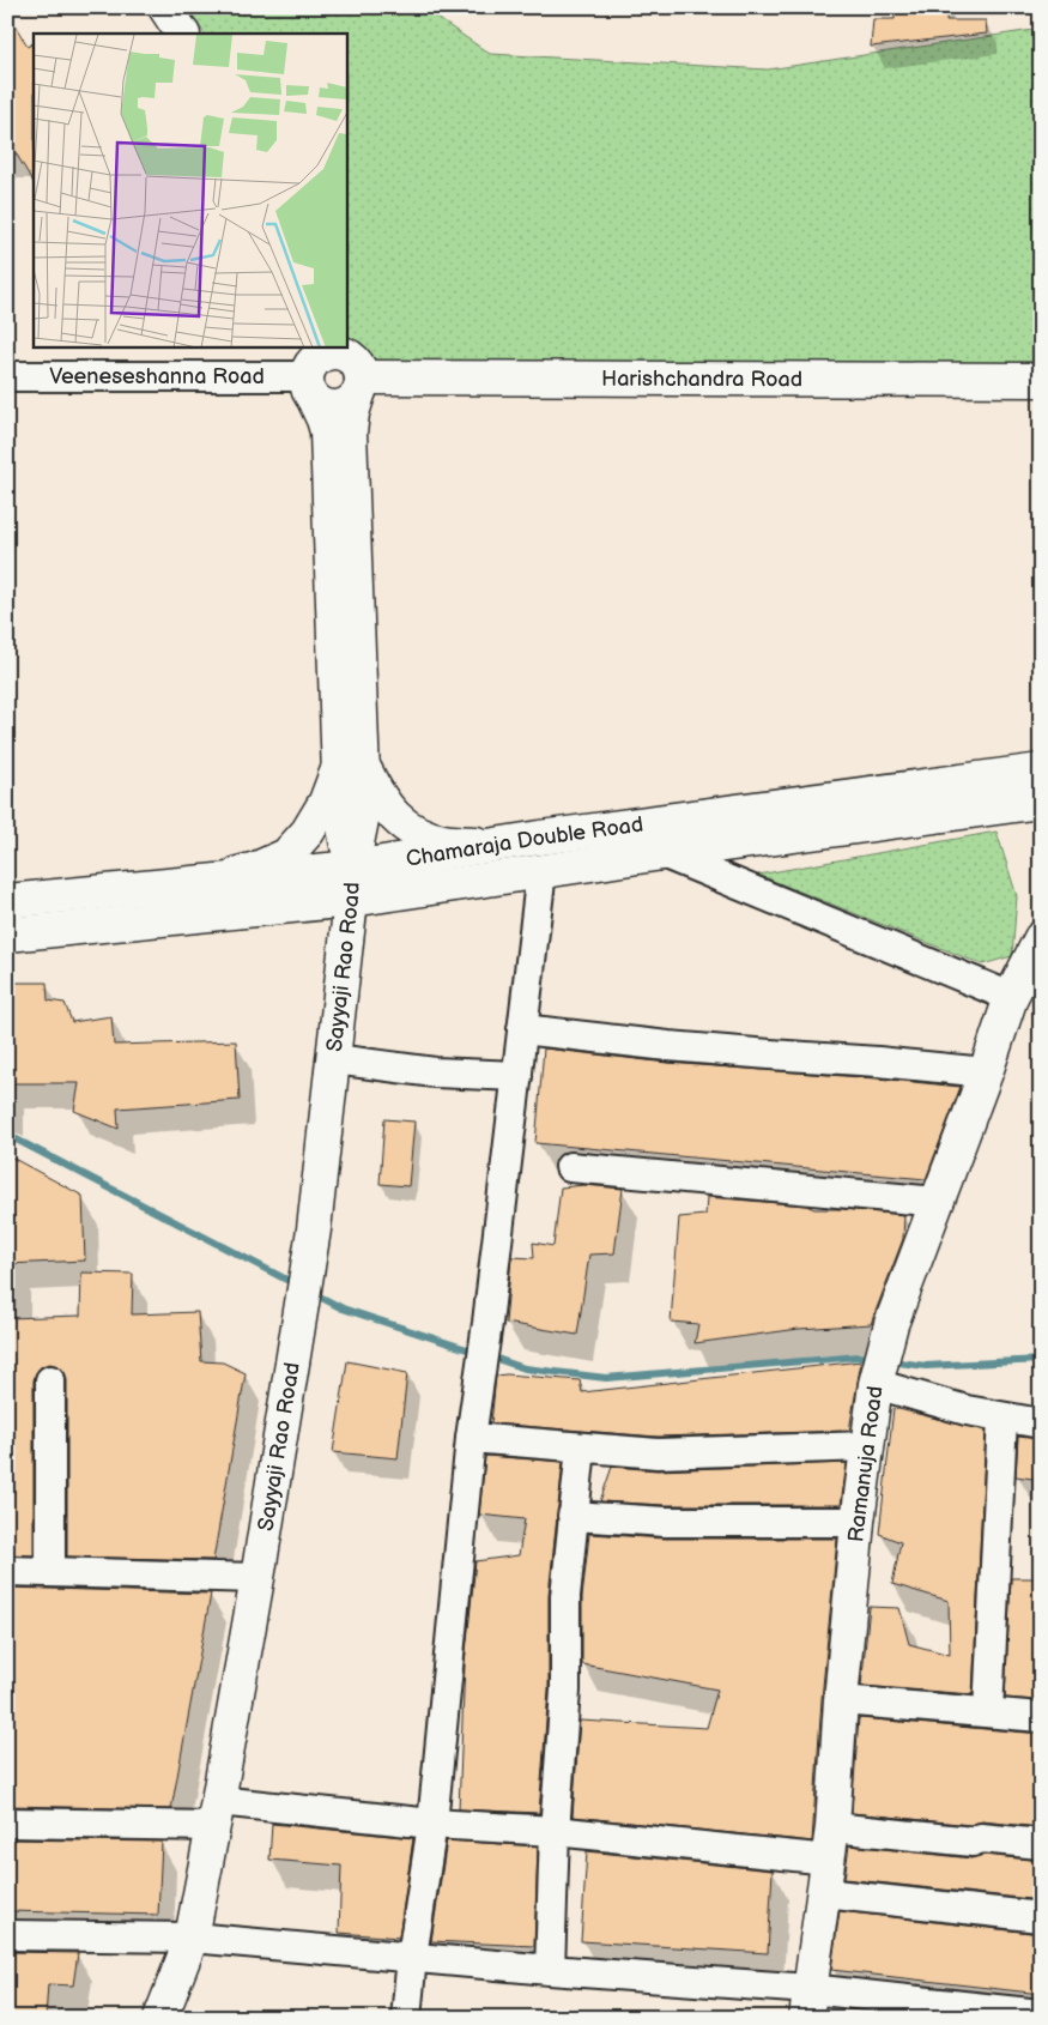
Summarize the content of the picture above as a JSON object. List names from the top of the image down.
{
  "streets": {
    "main road": [
      "Harishchandra Road",
      "Chamaraja Double Road",
      "Sayyaji Rao Road",
      "Ramanuja Road"
    ],
    "street": ["Veeneseshanna Road"]
  },
  "crossings": [
    ["Veeneseshanna Road", "Harishchandra Road"],
    ["Veeneseshanna Road", "Sayyaji Rao Road"],
    ["Harishchandra Road", "Sayyaji Rao Road"],
    ["Chamaraja Double Road", "Sayyaji Rao Road"]
  ]
}
